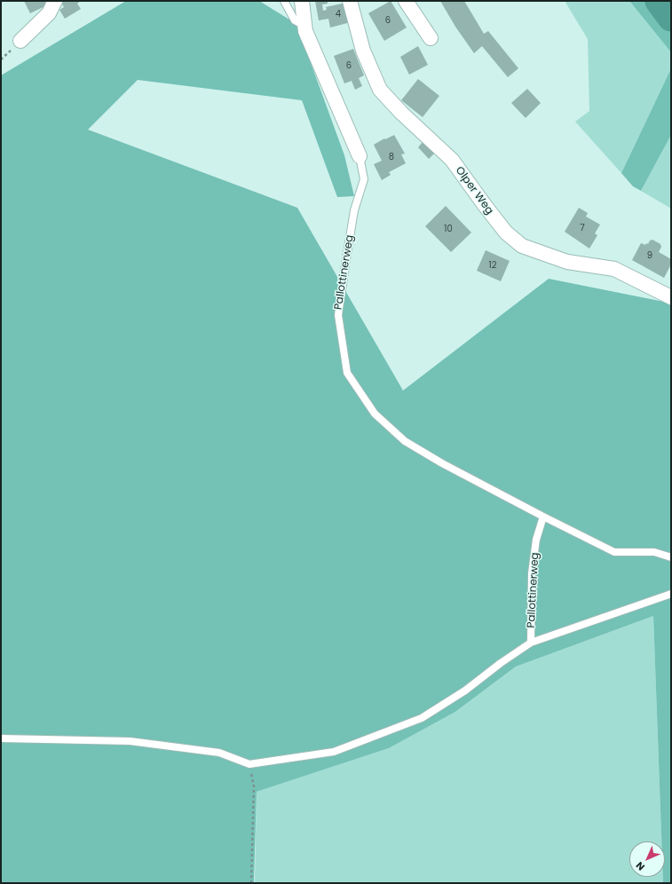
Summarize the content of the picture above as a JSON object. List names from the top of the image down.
{
  "streets": {
    "street": ["Olper Weg", "Pallottinerweg"]
  },
  "house_numbers": [
    "4",
    "6",
    "6",
    "8",
    "7",
    "10",
    "9",
    "12"
  ],
  "north": "bottom left"
}
